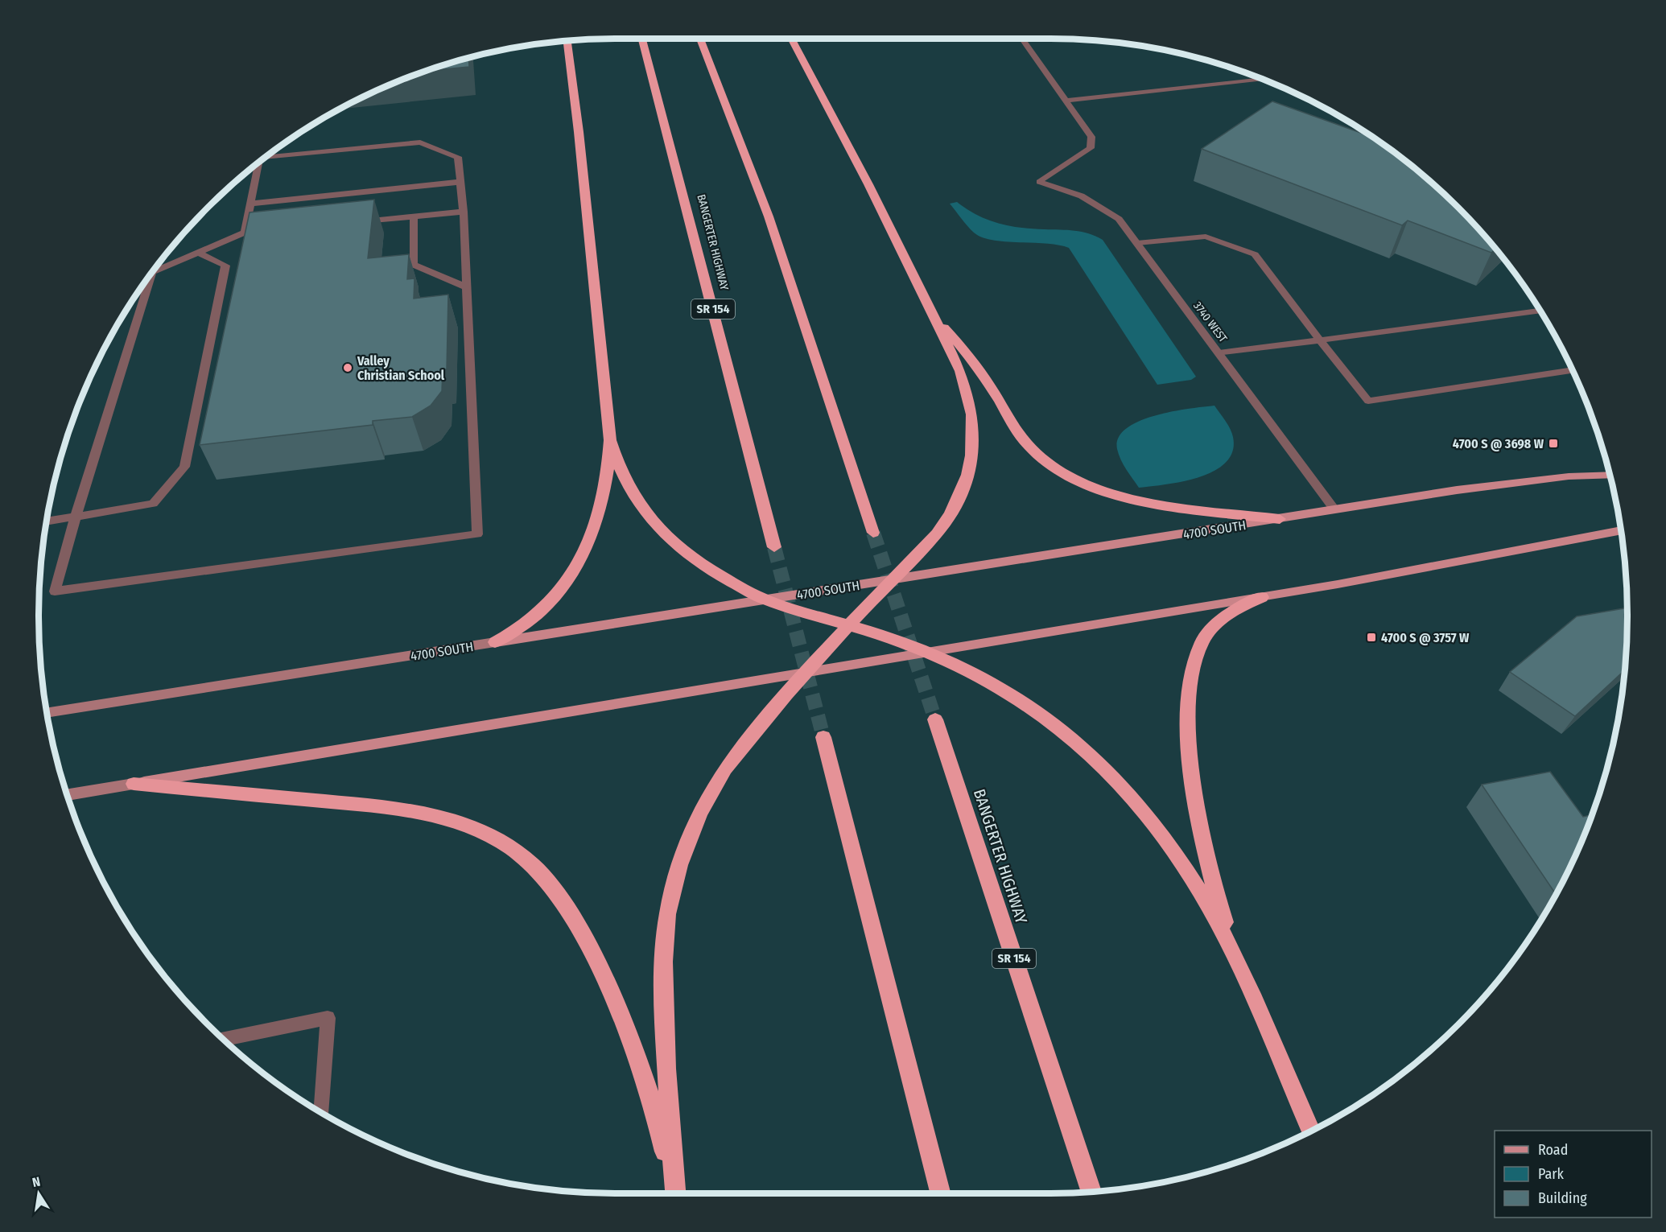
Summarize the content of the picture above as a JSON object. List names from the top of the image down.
{
  "streets": {
    "highway": ["BANGERTER HIGHWAY", "SR 154"],
    "main road": ["4700 SOUTH"],
    "street": ["3740 WEST"]
  },
  "crossings": [
    ["3740 WEST", "4700 SOUTH"]
  ],
  "places": {
    "other": ["Valley Christian School"],
    "transit": ["4700 S @ 3698 W", "4700 S @ 3757 W"]
  },
  "legend": ["Road", "Park", "Building"],
  "north": "top"
}
